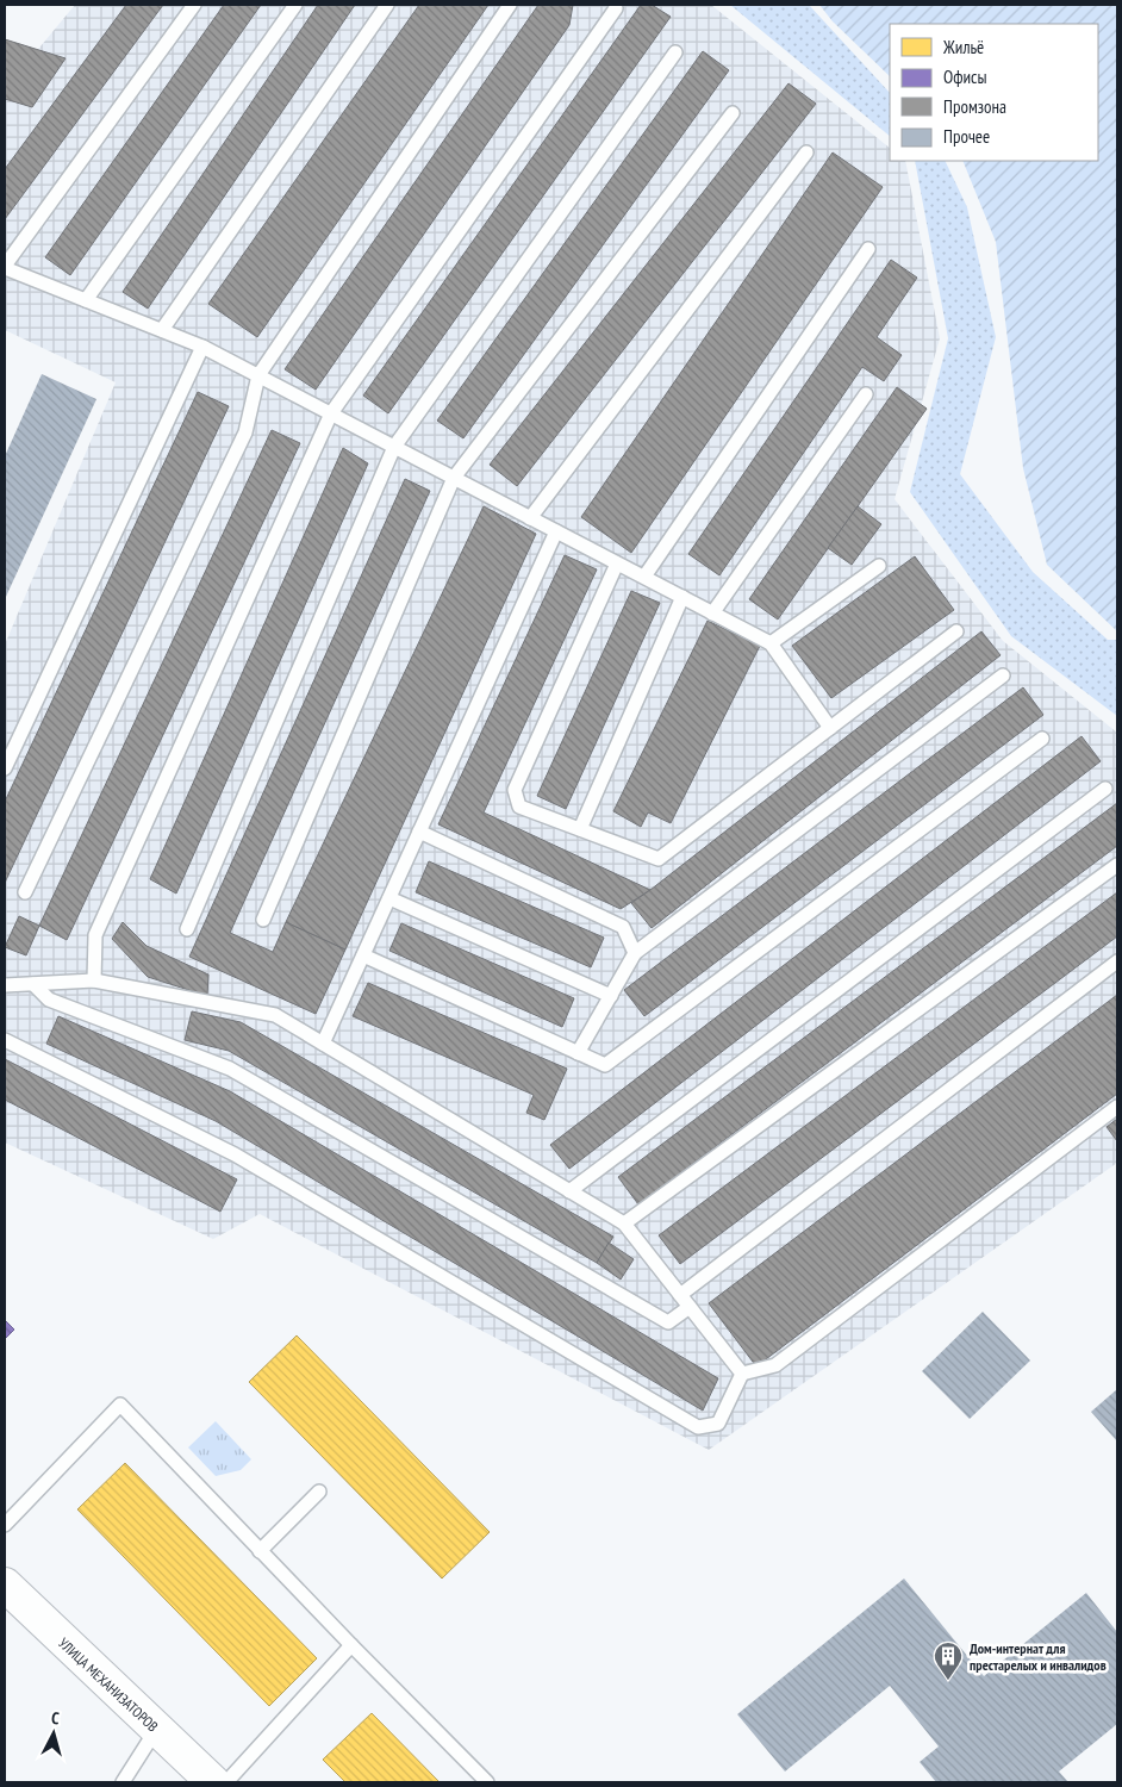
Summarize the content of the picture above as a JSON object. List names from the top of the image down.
{
  "streets": {
    "main road": ["УЛИЦА МЕХАНИЗАТОРОВ"]
  },
  "places": {
    "building": ["Дом-интернат для престарелых и инвалидов"]
  },
  "legend": [
    "Жильё",
    "Офисы",
    "Промзона",
    "Прочее"
  ],
  "north": "top"
}
